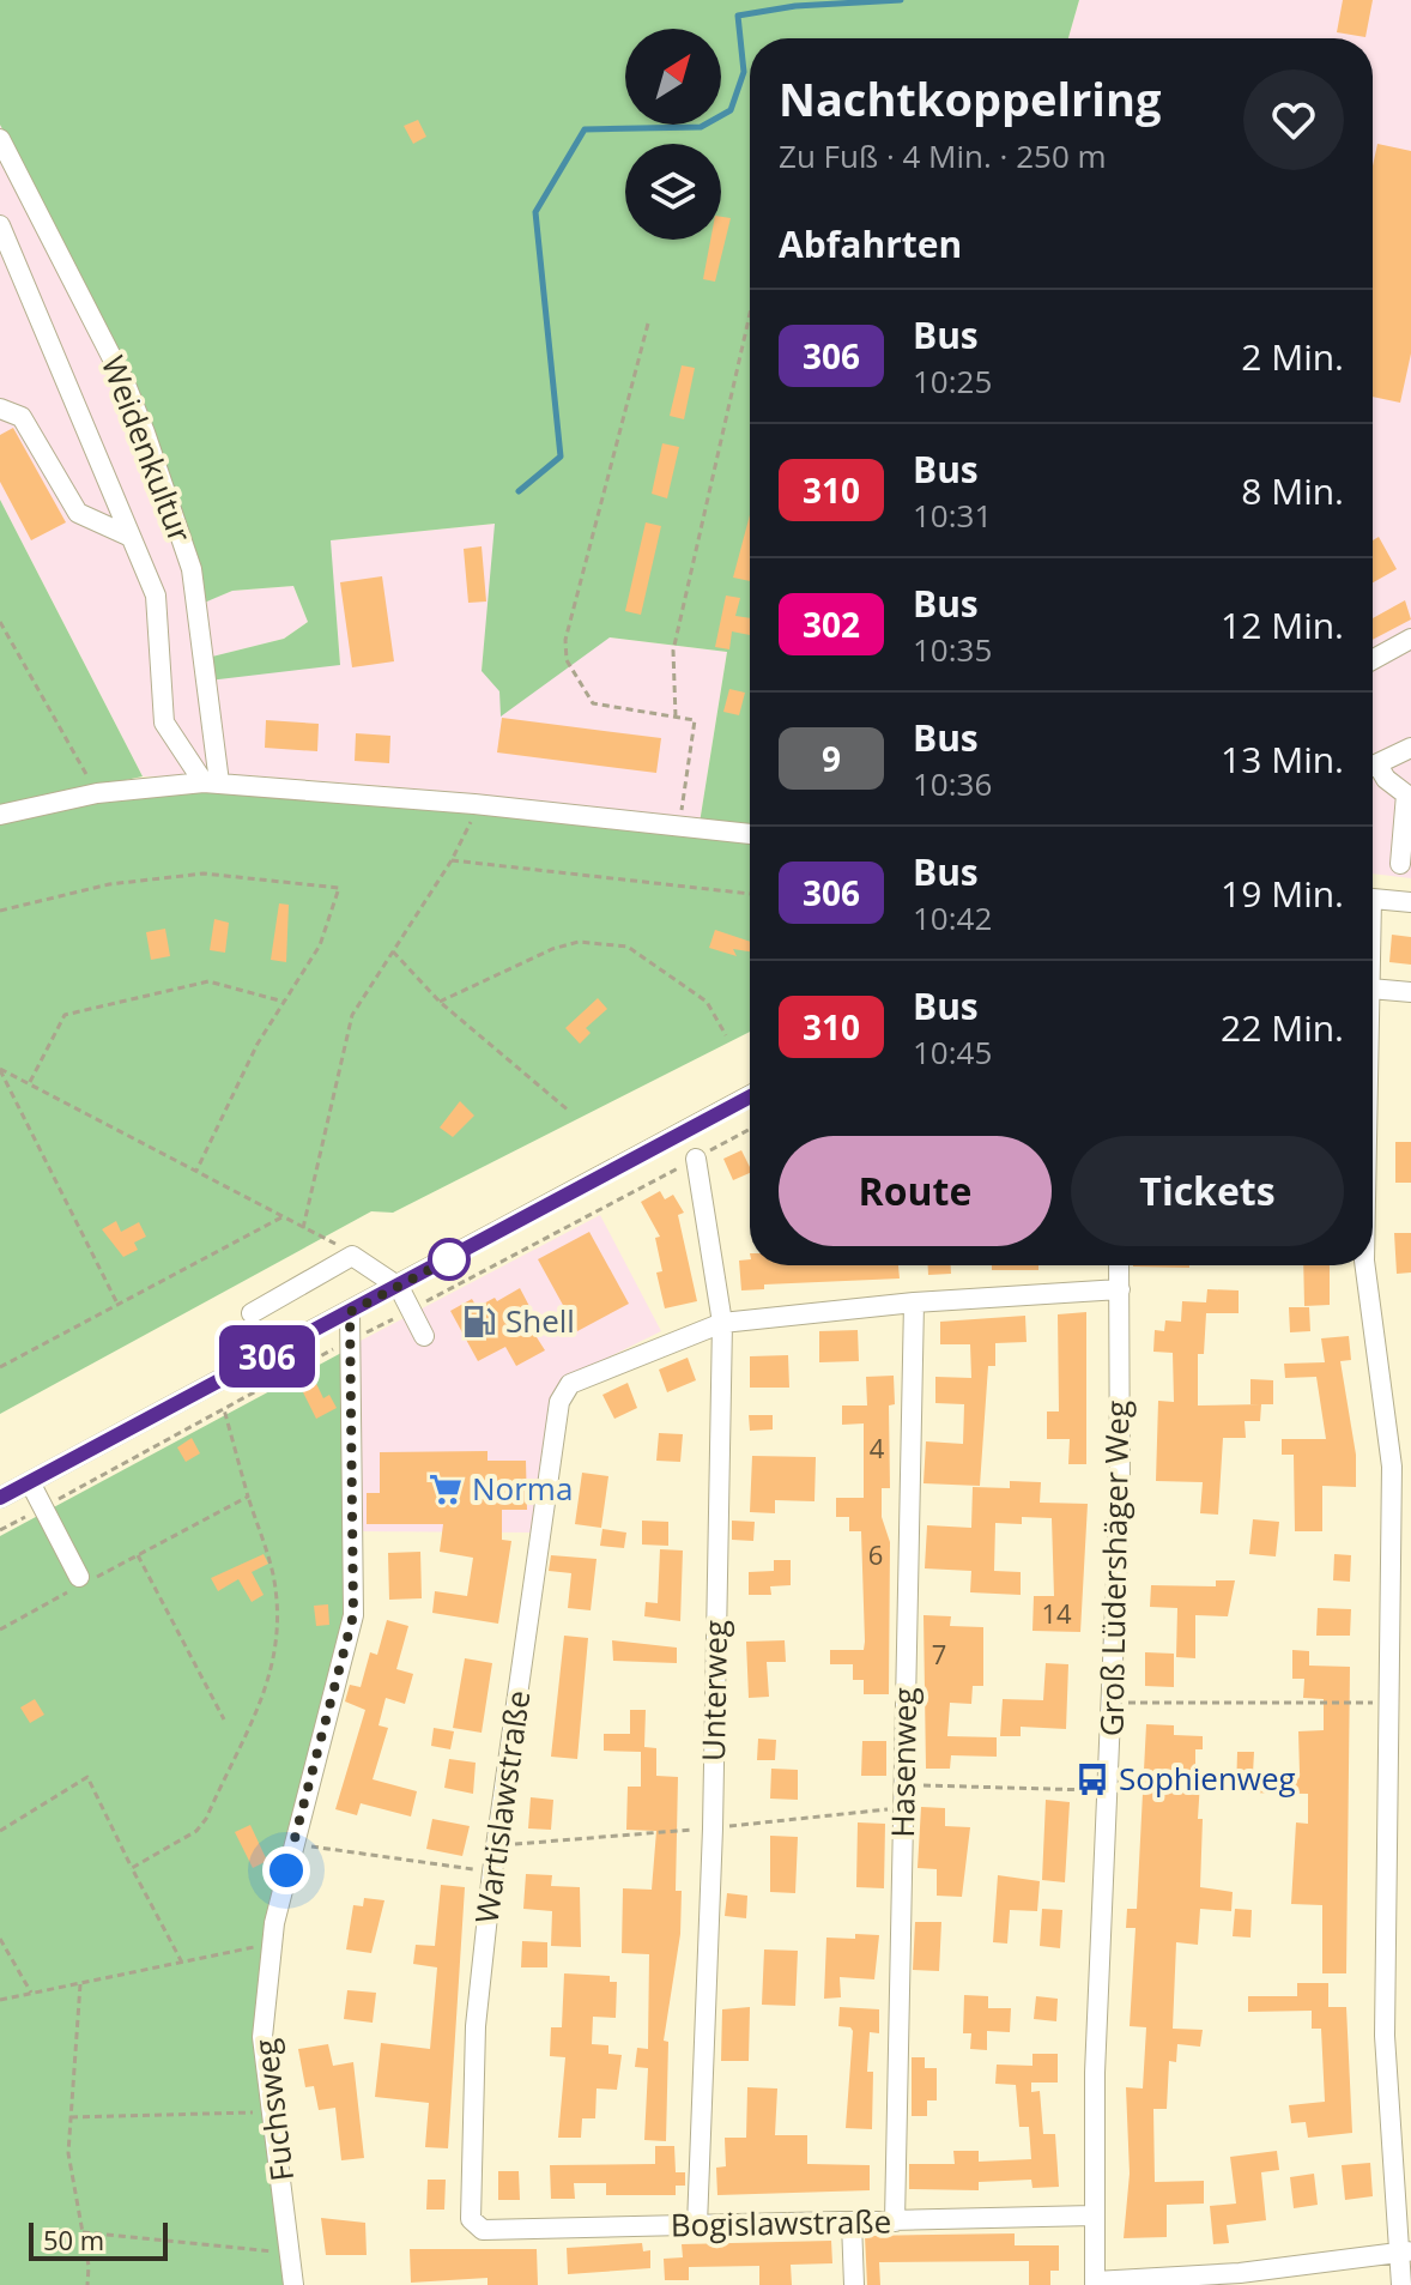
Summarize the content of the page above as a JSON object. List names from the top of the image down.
{
  "streets": {
    "street": [
      "Weidenkultur",
      "Groß Lüdershäger Weg",
      "Unterweg",
      "Hasenweg",
      "Wartislawstraße",
      "Fuchsweg",
      "Bogislawstraße"
    ]
  },
  "crossings": [
    ["Groß Lüdershäger Weg", "Bogislawstraße"],
    ["Unterweg", "Wartislawstraße"],
    ["Unterweg", "Bogislawstraße"],
    ["Hasenweg", "Bogislawstraße"],
    ["Wartislawstraße", "Bogislawstraße"]
  ],
  "places": {
    "fuel station": ["Shell"],
    "supermarket": ["Norma"],
    "bus stop": ["Sophienweg"]
  },
  "lines": ["bus line 306"],
  "house_numbers": [
    "4",
    "6",
    "14",
    "7"
  ],
  "scale_bar": "50 m",
  "north": "top right",
  "page": {
    "on_map": "306",
    "heading": [
      ["Nachtkoppelring", "Zu Fuß · 4 Min. · 250 m"],
      "Abfahrten"
    ],
    "list": [
      {
        "mark": "306",
        "name": "Bus",
        "note": "10:25",
        "value": "2 Min."
      },
      {
        "mark": "310",
        "name": "Bus",
        "note": "10:31",
        "value": "8 Min."
      },
      {
        "mark": "302",
        "name": "Bus",
        "note": "10:35",
        "value": "12 Min."
      },
      {
        "mark": "9",
        "name": "Bus",
        "note": "10:36",
        "value": "13 Min."
      },
      {
        "mark": "306",
        "name": "Bus",
        "note": "10:42",
        "value": "19 Min."
      },
      {
        "mark": "310",
        "name": "Bus",
        "note": "10:45",
        "value": "22 Min."
      }
    ],
    "buttons": ["Route", "Tickets"],
    "scale": "50 m"
  }
}
